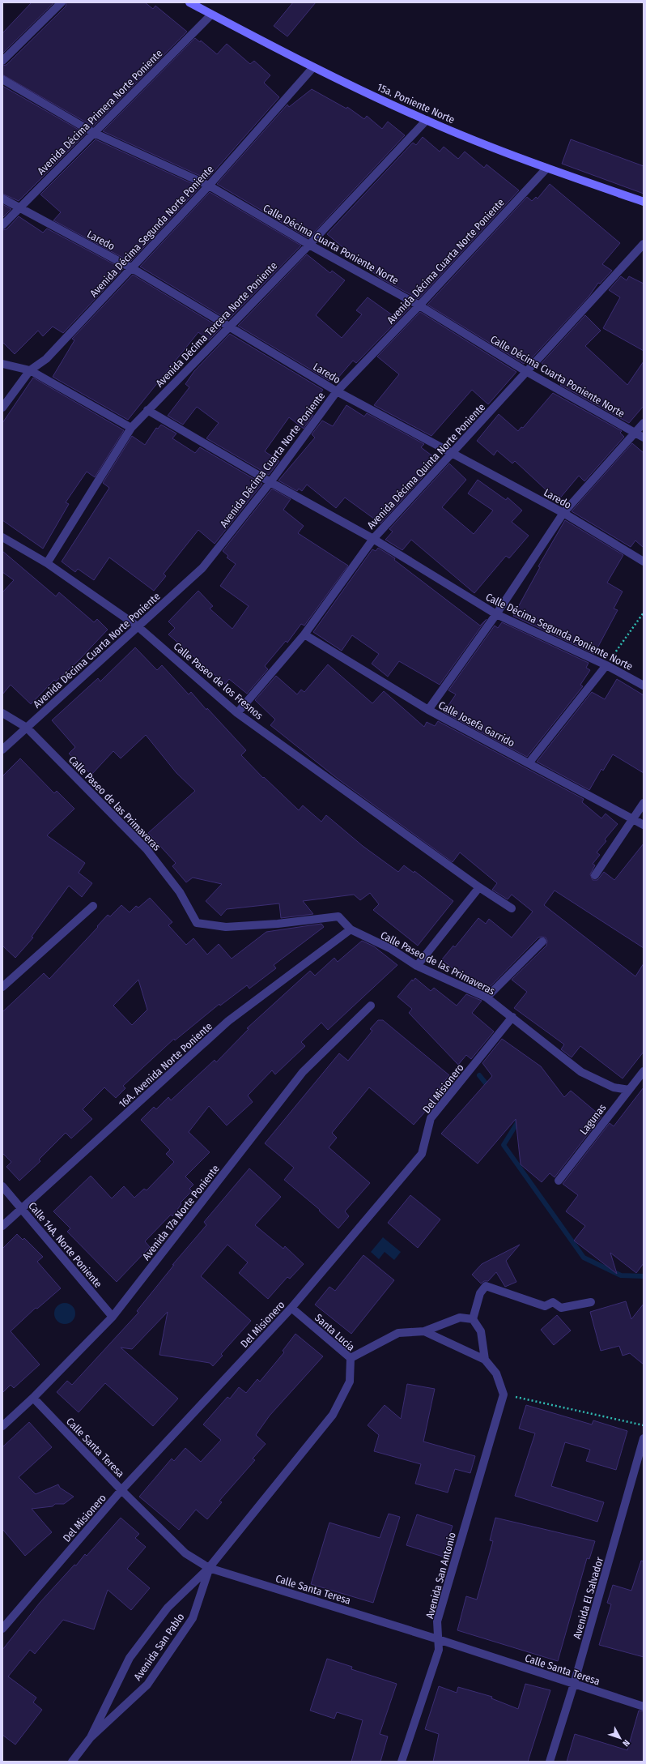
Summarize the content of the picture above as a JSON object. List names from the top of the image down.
{
  "streets": {
    "street": [
      "15a. Poniente Norte",
      "Avenida Décima Primera Norte Poniente",
      "Avenida Décima Segunda Norte Poniente",
      "Laredo",
      "Calle Décima Cuarta Poniente Norte",
      "Avenida Décima Cuarta Norte Poniente",
      "Avenida Décima Tercera Norte Poniente",
      "Avenida Décima Quinta Norte Poniente",
      "Calle Décima Segunda Poniente Norte",
      "Calle Paseo de los Fresnos",
      "Calle Josefa Garrido",
      "Calle Paseo de las Primaveras",
      "16A. Avenida Norte Poniente",
      "Del Misionero",
      "Lagunas",
      "Avenida 17a Norte Poniente",
      "Calle 14A. Norte Poniente",
      "Santa Lucia",
      "Calle Santa Teresa",
      "Avenida San Antonio",
      "Avenida El Salvador",
      "Avenida San Pablo"
    ]
  },
  "crossings": [
    ["15a. Poniente Norte", "Avenida Décima Primera Norte Poniente"],
    ["15a. Poniente Norte", "Avenida Décima Segunda Norte Poniente"],
    ["15a. Poniente Norte", "Avenida Décima Cuarta Norte Poniente"],
    ["15a. Poniente Norte", "Avenida Décima Tercera Norte Poniente"],
    ["Avenida Décima Primera Norte Poniente", "Laredo"],
    ["Avenida Décima Primera Norte Poniente", "Calle Décima Cuarta Poniente Norte"],
    ["Avenida Décima Segunda Norte Poniente", "Laredo"],
    ["Avenida Décima Segunda Norte Poniente", "Calle Décima Cuarta Poniente Norte"],
    ["Laredo", "Avenida Décima Cuarta Norte Poniente"],
    ["Laredo", "Avenida Décima Tercera Norte Poniente"],
    ["Laredo", "Avenida Décima Quinta Norte Poniente"],
    ["Calle Décima Cuarta Poniente Norte", "Avenida Décima Cuarta Norte Poniente"],
    ["Calle Décima Cuarta Poniente Norte", "Avenida Décima Tercera Norte Poniente"],
    ["Calle Décima Cuarta Poniente Norte", "Avenida Décima Quinta Norte Poniente"],
    ["Avenida Décima Cuarta Norte Poniente", "Calle Décima Segunda Poniente Norte"],
    ["Avenida Décima Cuarta Norte Poniente", "Calle Paseo de los Fresnos"],
    ["Avenida Décima Cuarta Norte Poniente", "Calle Paseo de las Primaveras"],
    ["Avenida Décima Tercera Norte Poniente", "Calle Décima Segunda Poniente Norte"],
    ["Avenida Décima Tercera Norte Poniente", "Calle Paseo de los Fresnos"],
    ["Avenida Décima Quinta Norte Poniente", "Calle Décima Segunda Poniente Norte"],
    ["Avenida Décima Quinta Norte Poniente", "Calle Paseo de los Fresnos"],
    ["Avenida Décima Quinta Norte Poniente", "Calle Josefa Garrido"],
    ["Calle Paseo de las Primaveras", "16A. Avenida Norte Poniente"],
    ["Calle Paseo de las Primaveras", "Del Misionero"],
    ["Calle Paseo de las Primaveras", "Lagunas"],
    ["16A. Avenida Norte Poniente", "Calle 14A. Norte Poniente"],
    ["Del Misionero", "Santa Lucia"],
    ["Del Misionero", "Calle Santa Teresa"],
    ["Avenida 17a Norte Poniente", "Calle 14A. Norte Poniente"],
    ["Avenida 17a Norte Poniente", "Calle Santa Teresa"],
    ["Santa Lucia", "Avenida San Pablo"],
    ["Calle Santa Teresa", "Avenida San Antonio"],
    ["Calle Santa Teresa", "Avenida El Salvador"],
    ["Calle Santa Teresa", "Avenida San Pablo"]
  ],
  "north": "bottom right"
}
